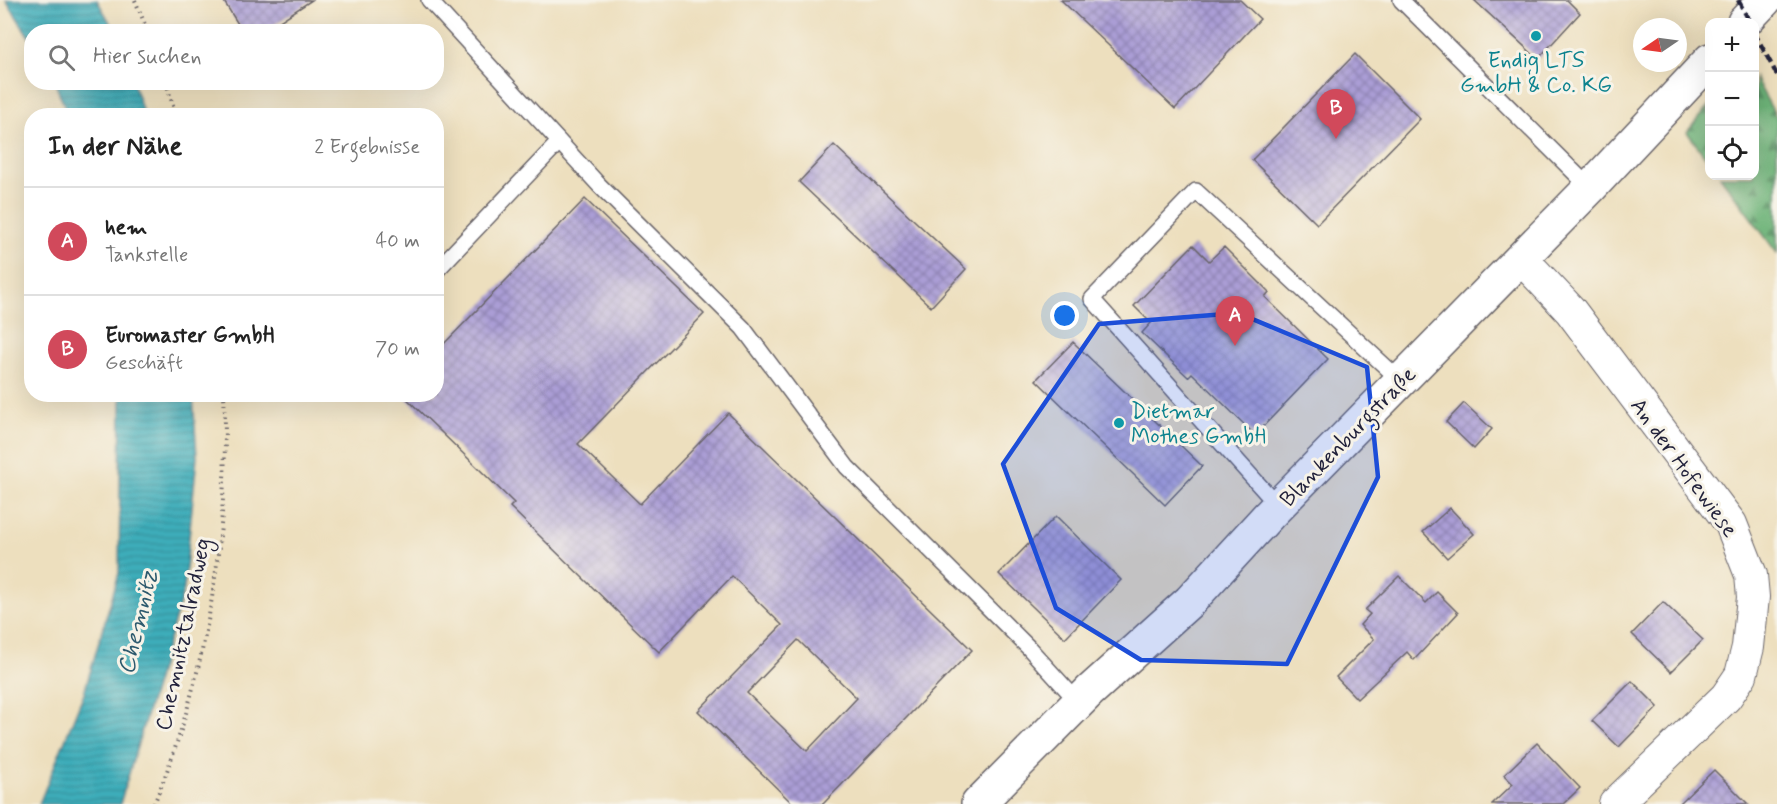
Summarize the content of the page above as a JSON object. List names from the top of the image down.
{
  "streets": {
    "main road": ["Blankenburgstraße"],
    "street": ["An der Hofewiese"],
    "path": ["Chemnitztalradweg"]
  },
  "crossings": [
    ["Blankenburgstraße", "An der Hofewiese"]
  ],
  "water": ["Chemnitz"],
  "places": ["Endig LTS GmbH & Co. KG", "Dietmar Mothes GmbH"],
  "north": "left",
  "page": {
    "map_buttons": ["+", "−"],
    "search": "Hier suchen",
    "pins": ["B", "A"],
    "heading": ["In der Nähe", "2 Ergebnisse"],
    "list": [
      {
        "mark": "A",
        "name": "hem",
        "note": "Tankstelle",
        "value": "40 m"
      },
      {
        "mark": "B",
        "name": "Euromaster GmbH",
        "note": "Geschäft",
        "value": "70 m"
      }
    ]
  }
}
